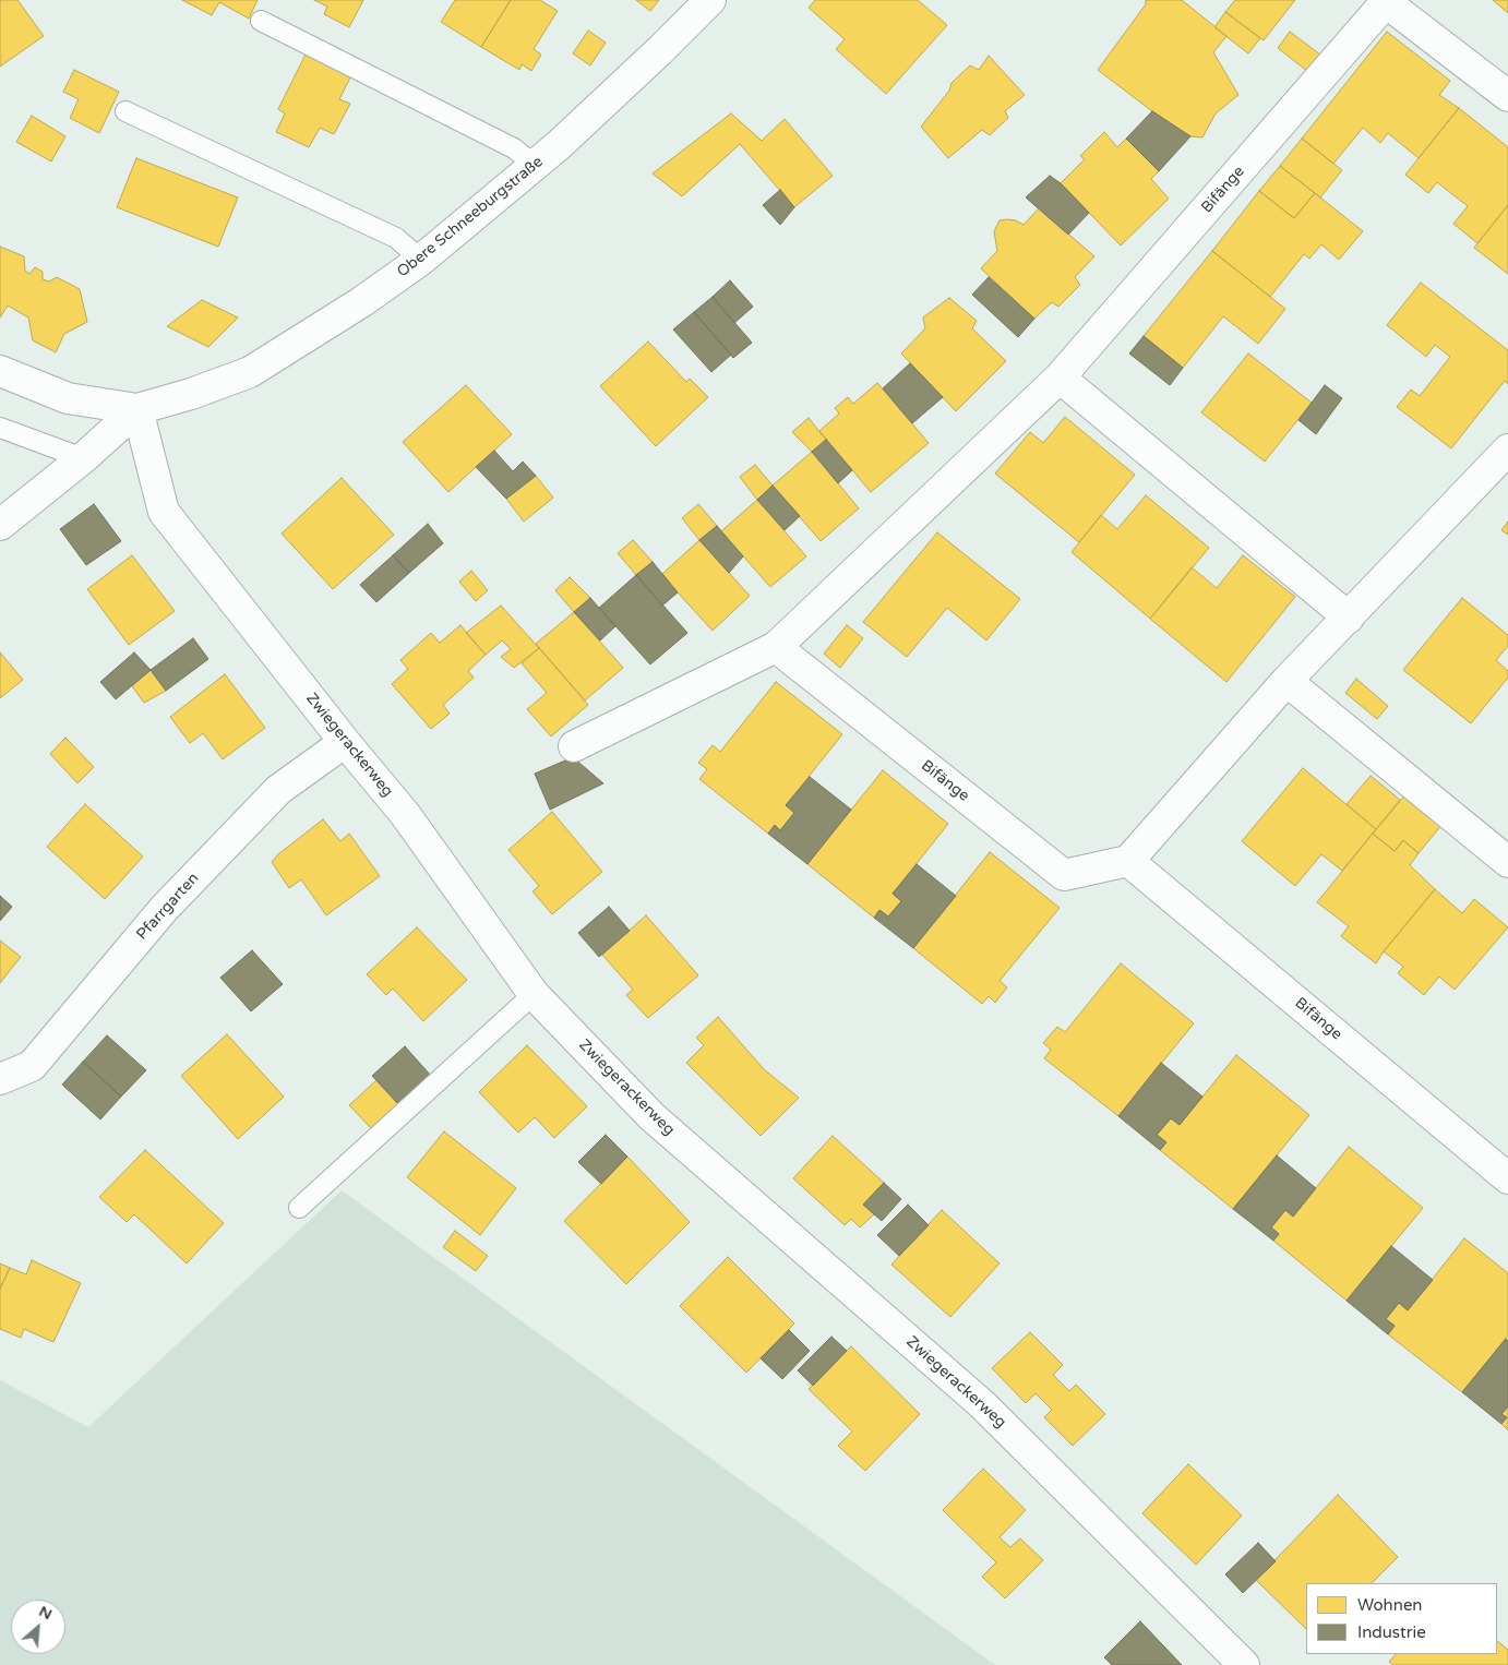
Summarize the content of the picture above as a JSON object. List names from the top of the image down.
{
  "streets": {
    "street": [
      "Bifänge",
      "Obere Schneeburgstraße",
      "Zwiegerackerweg",
      "Pfarrgarten"
    ]
  },
  "crossings": [
    ["Obere Schneeburgstraße", "Zwiegerackerweg"],
    ["Zwiegerackerweg", "Pfarrgarten"]
  ],
  "legend": ["Wohnen", "Industrie"],
  "north": "top right"
}
